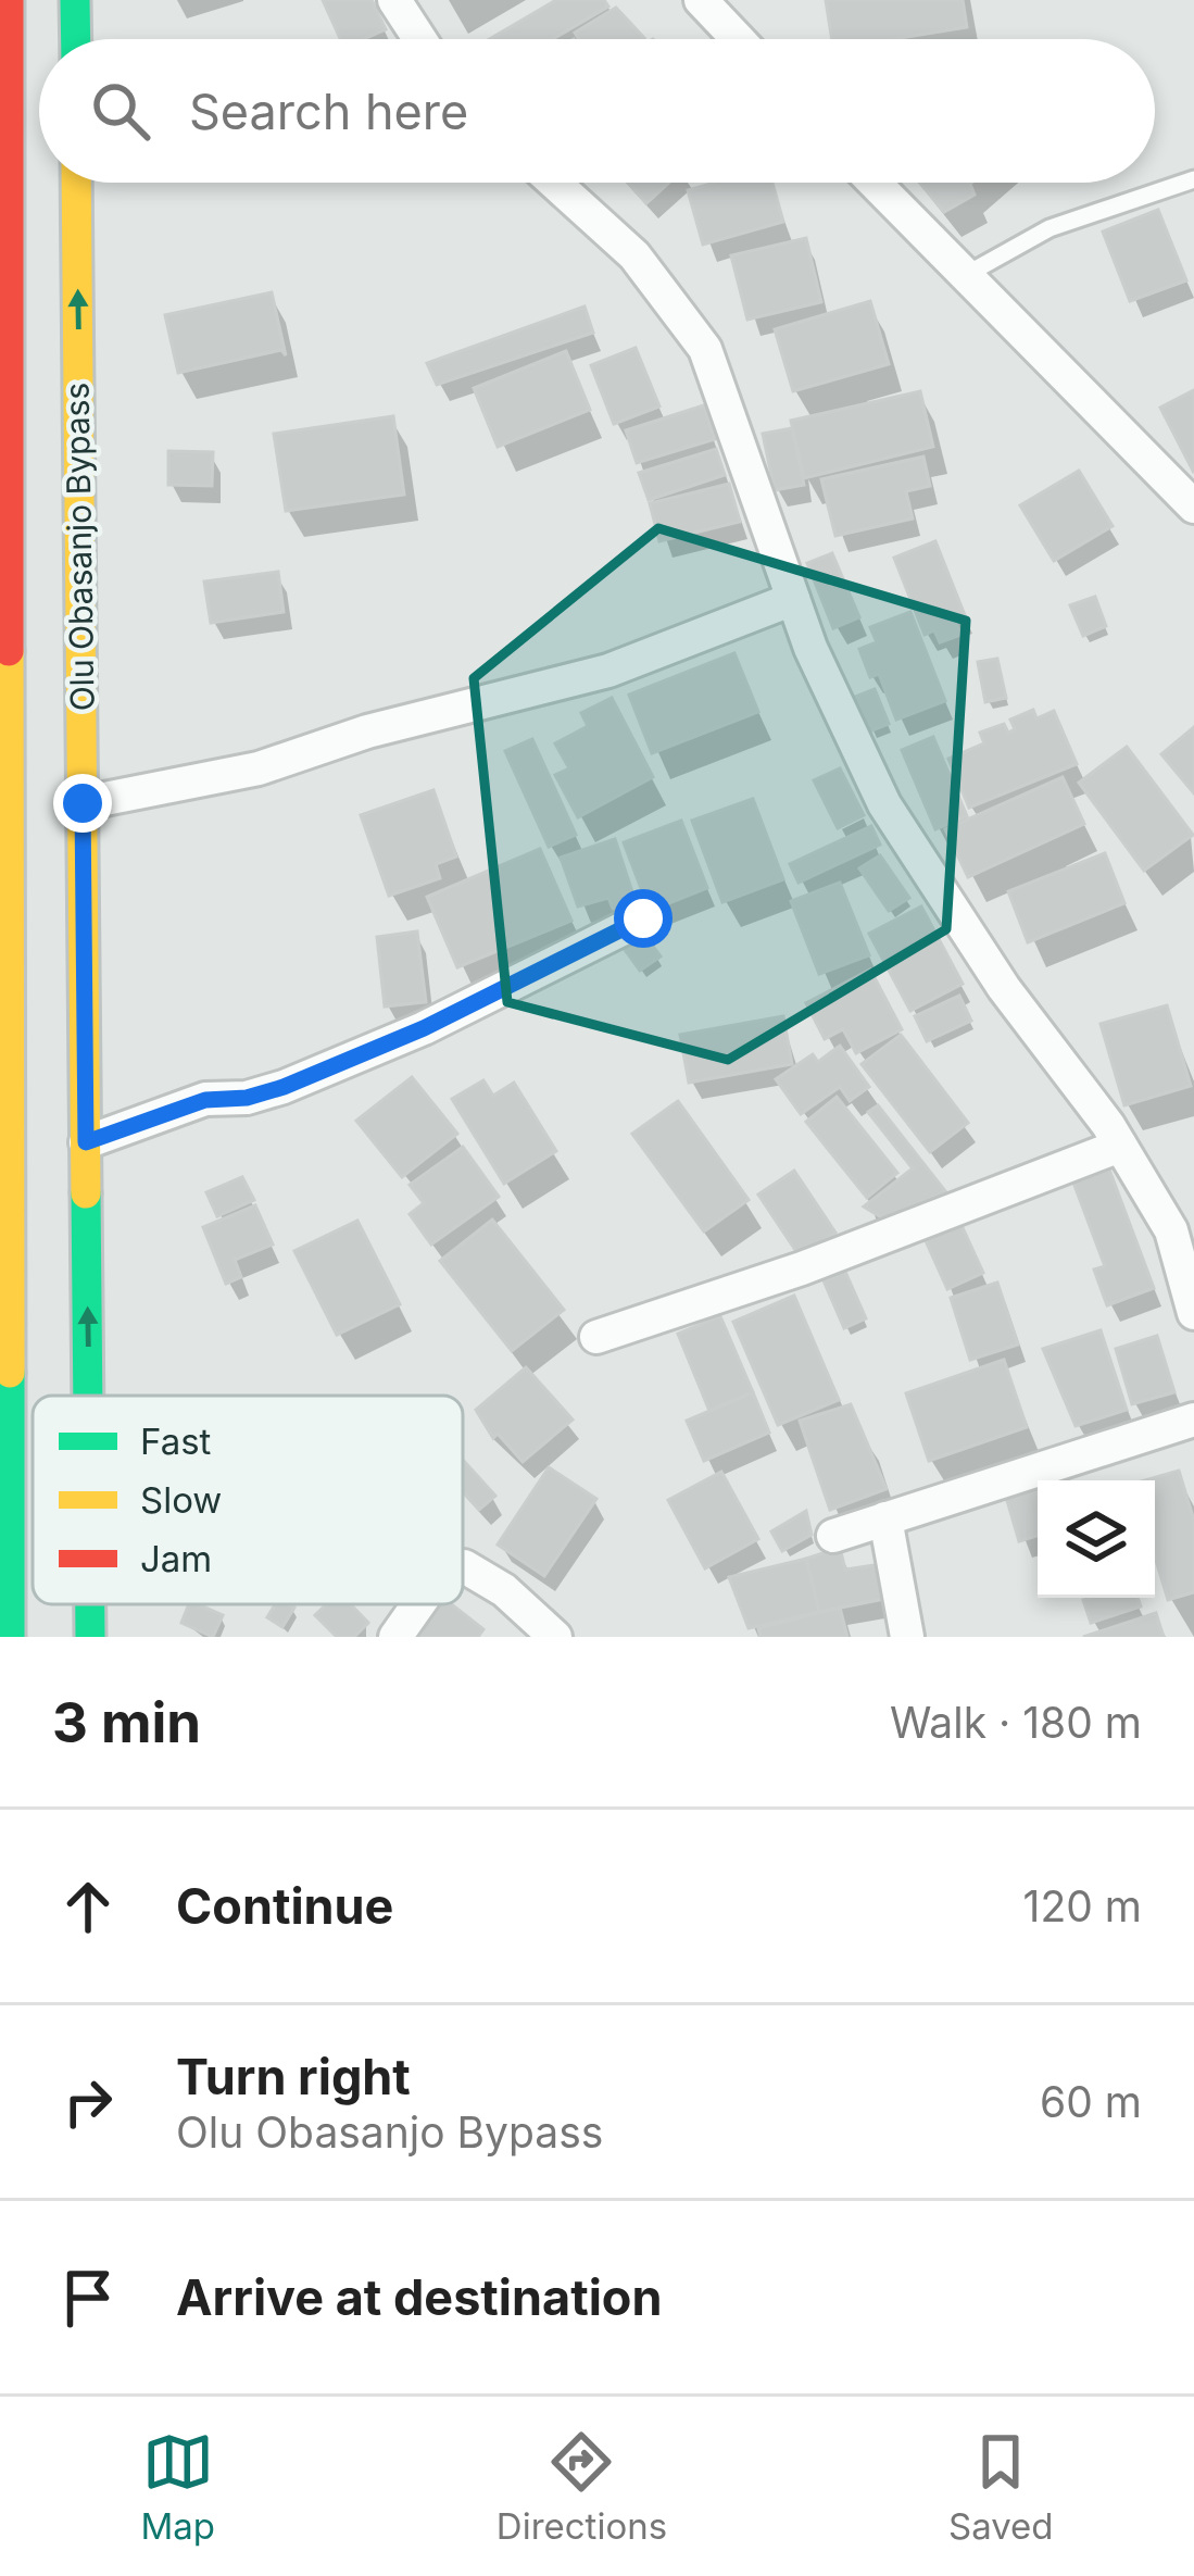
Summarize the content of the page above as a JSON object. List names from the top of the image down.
{
  "streets": {
    "main road": ["Olu Obasanjo Bypass"]
  },
  "legend": ["Fast", "Slow", "Jam"],
  "page": {
    "search": "Search here",
    "heading": ["3 min", "Walk · 180 m"],
    "list": [
      ["Continue", "120 m"],
      ["Turn right", "Olu Obasanjo Bypass", "60 m"],
      "Arrive at destination"
    ],
    "nav": ["Map", "Directions", "Saved"]
  }
}
